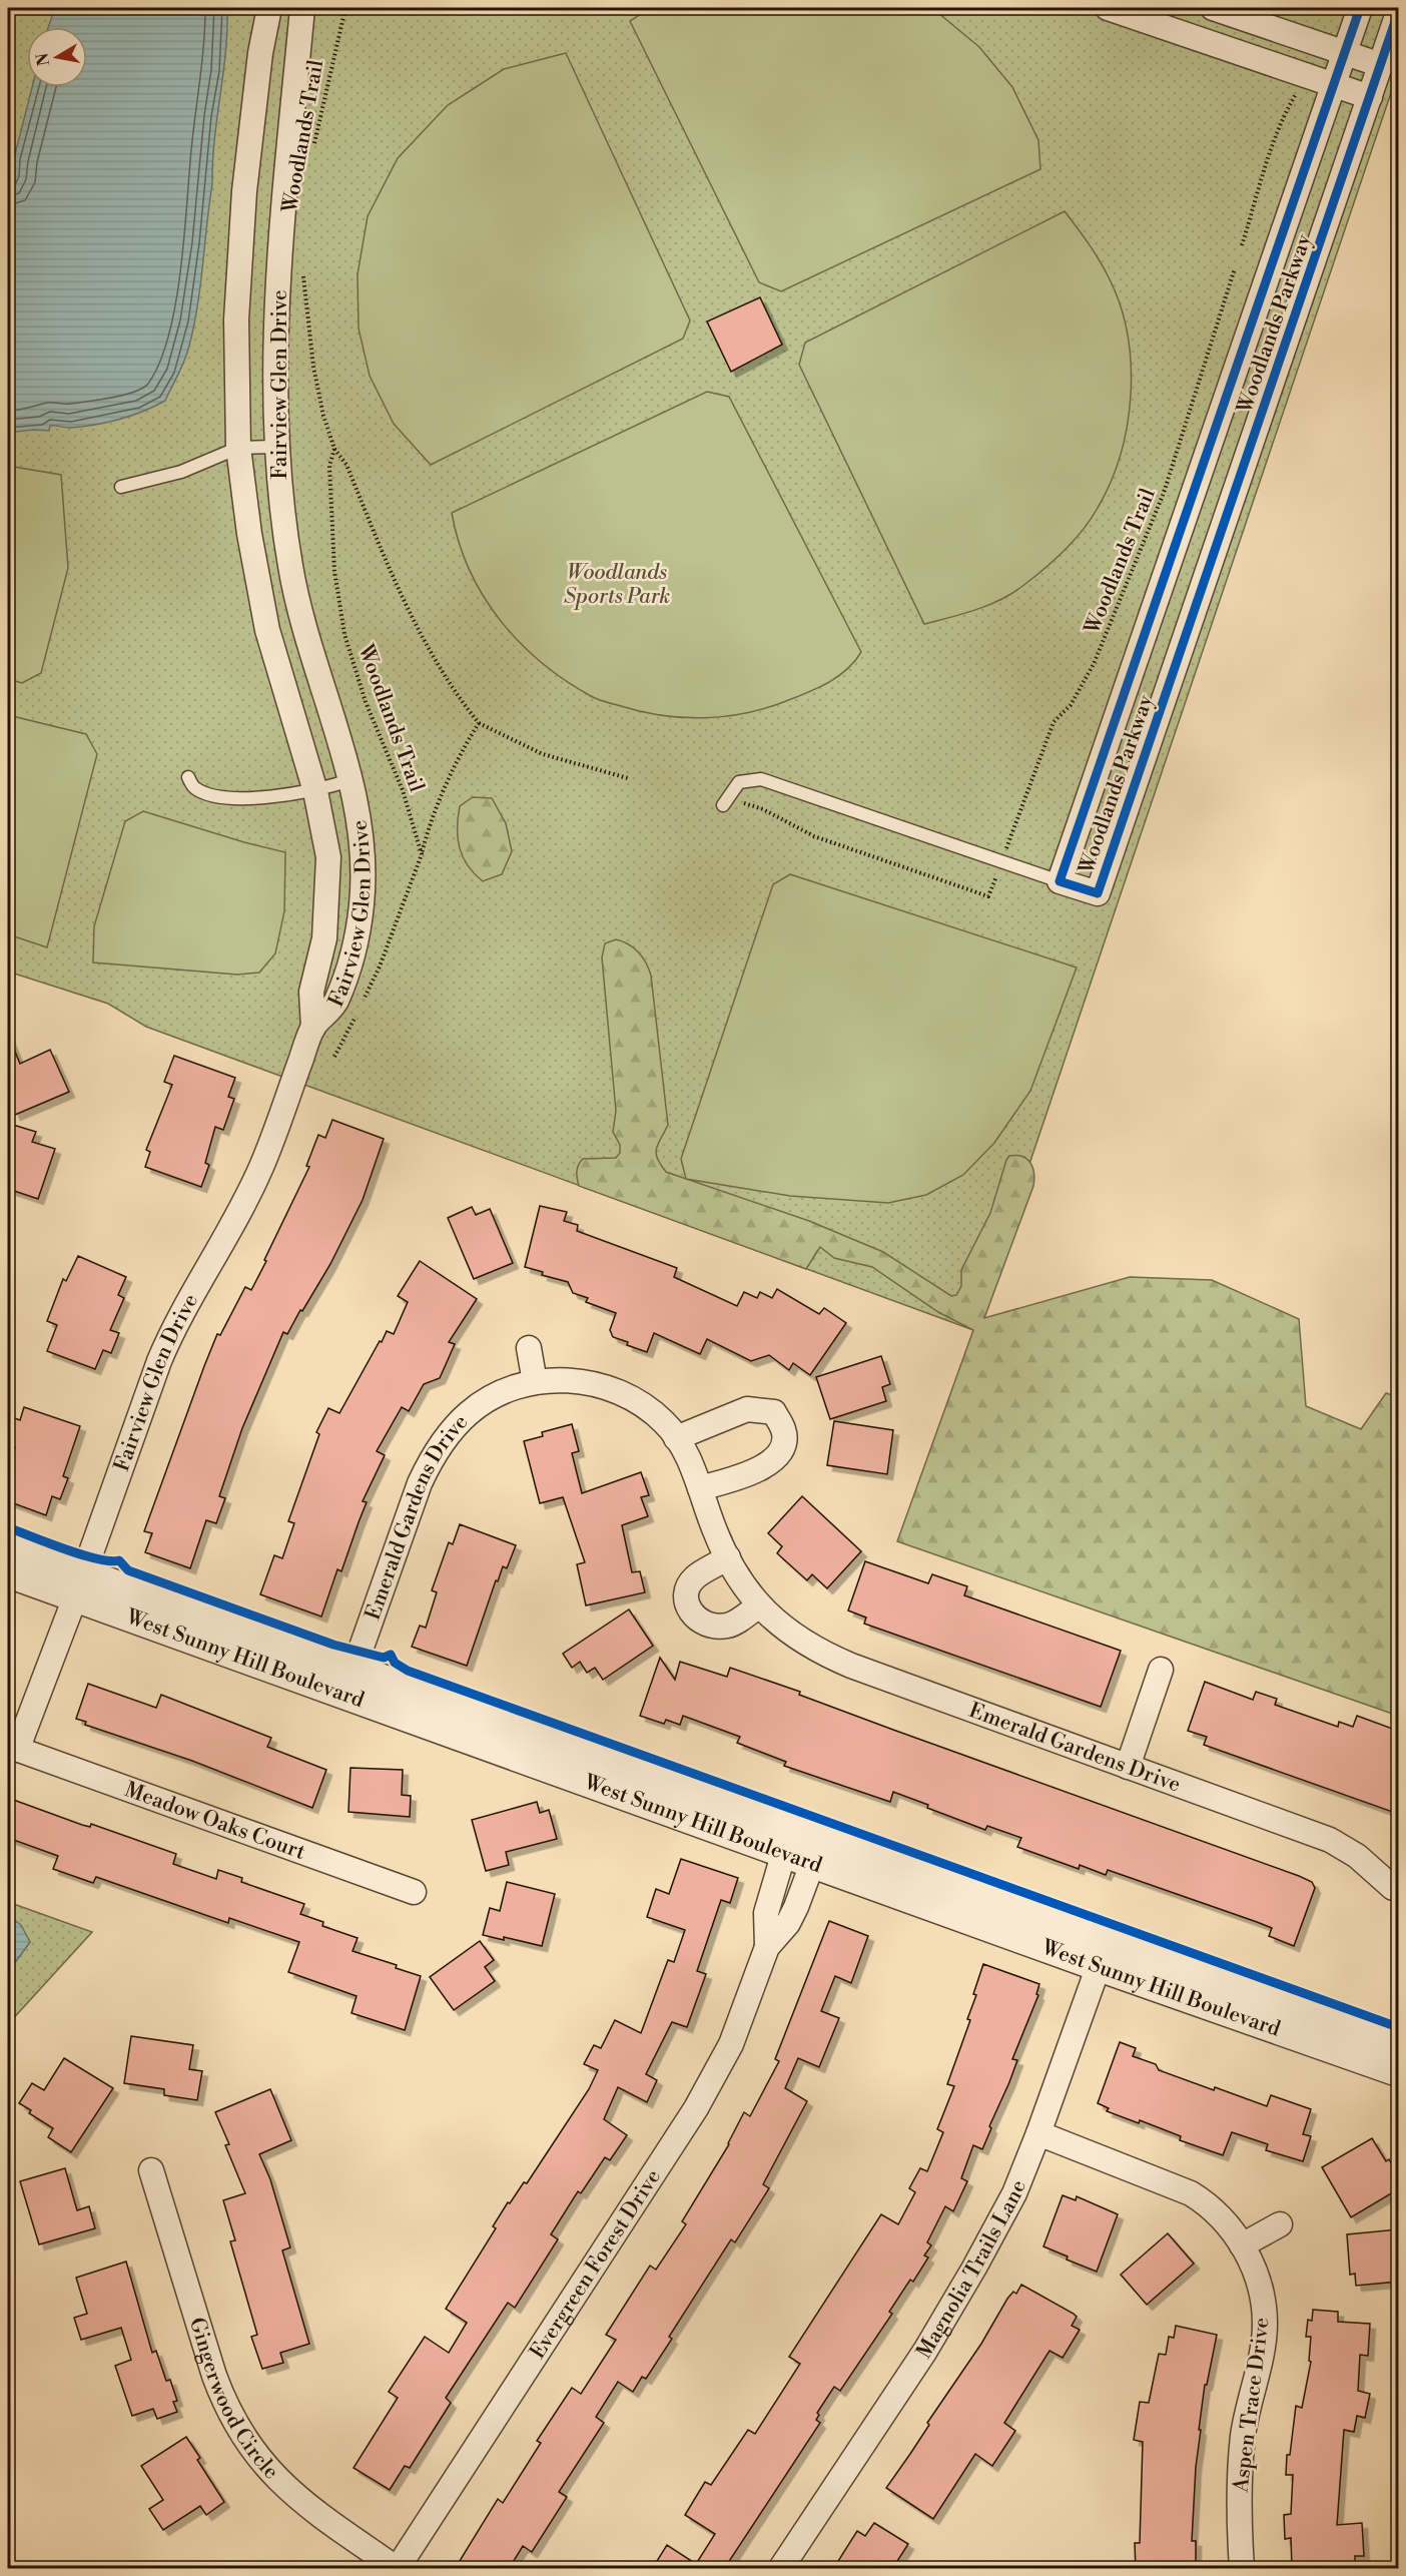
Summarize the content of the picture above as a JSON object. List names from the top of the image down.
{
  "streets": {
    "street": [
      "Woodlands Parkway",
      "Fairview Glen Drive",
      "Emerald Gardens Drive",
      "West Sunny Hill Boulevard",
      "Meadow Oaks Court",
      "Evergreen Forest Drive",
      "Magnolia Trails Lane",
      "Gingerwood Circle",
      "Aspen Trace Drive"
    ],
    "path": ["Woodlands Trail"]
  },
  "crossings": [
    ["Fairview Glen Drive", "West Sunny Hill Boulevard"],
    ["Fairview Glen Drive", "Meadow Oaks Court"],
    ["Emerald Gardens Drive", "West Sunny Hill Boulevard"],
    ["West Sunny Hill Boulevard", "Evergreen Forest Drive"],
    ["West Sunny Hill Boulevard", "Magnolia Trails Lane"],
    ["Evergreen Forest Drive", "Gingerwood Circle"],
    ["Magnolia Trails Lane", "Aspen Trace Drive"]
  ],
  "parks": ["Woodlands Sports Park"],
  "north": "left"
}
